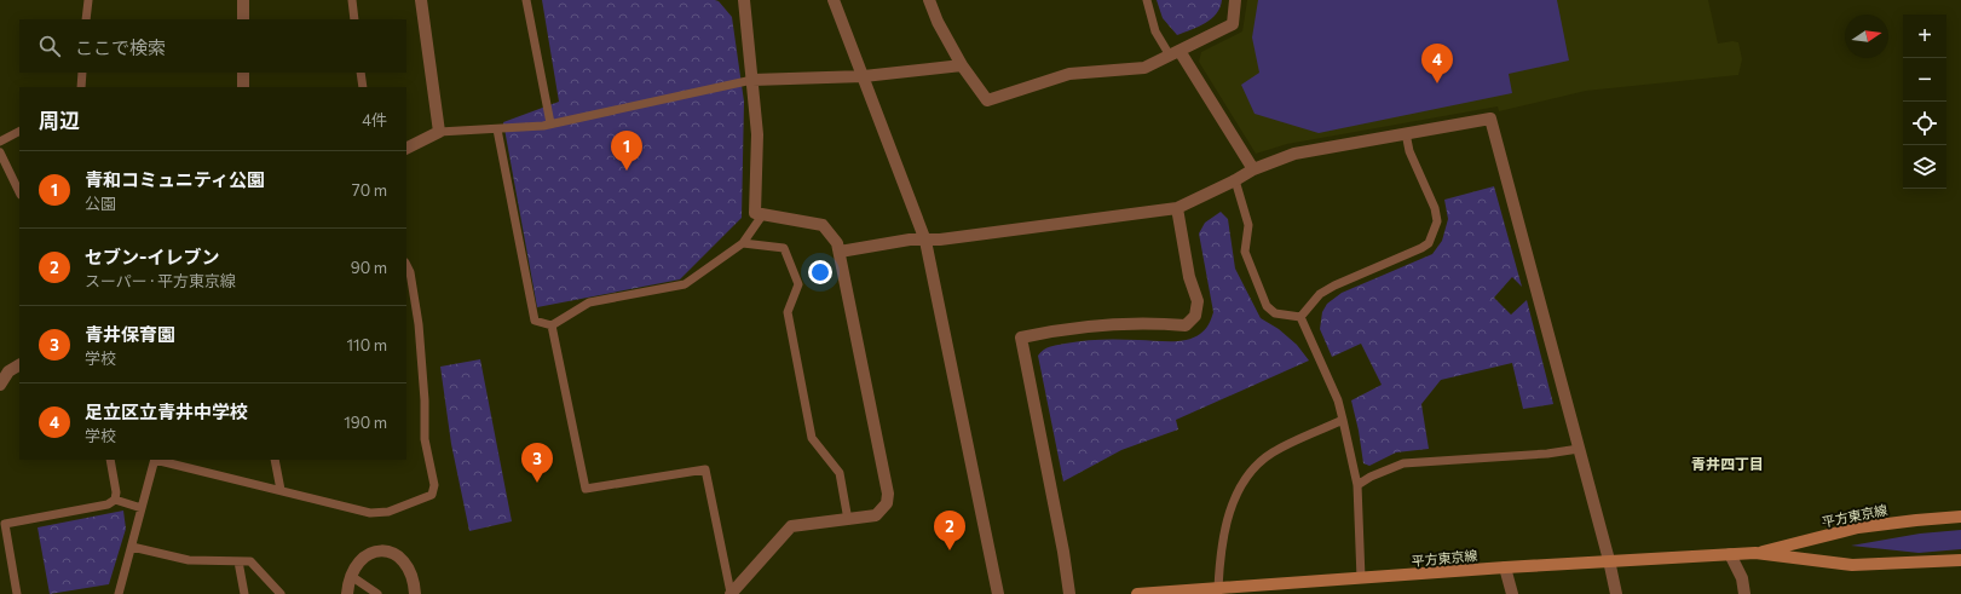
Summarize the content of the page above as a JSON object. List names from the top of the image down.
{
  "streets": {
    "main road": ["平方東京線"]
  },
  "districts": ["青井四丁目"],
  "north": "right",
  "page": {
    "map_buttons": ["+", "−"],
    "search": "ここで検索",
    "pins": [
      "4",
      "1",
      "3",
      "2"
    ],
    "heading": ["周辺", "4件"],
    "list": [
      {
        "mark": "1",
        "name": "青和コミュニティ公園",
        "note": "公園",
        "value": "70 m"
      },
      {
        "mark": "2",
        "name": "セブン-イレブン",
        "note": "スーパー · 平方東京線",
        "value": "90 m"
      },
      {
        "mark": "3",
        "name": "青井保育園",
        "note": "学校",
        "value": "110 m"
      },
      {
        "mark": "4",
        "name": "足立区立青井中学校",
        "note": "学校",
        "value": "190 m"
      }
    ]
  }
}
